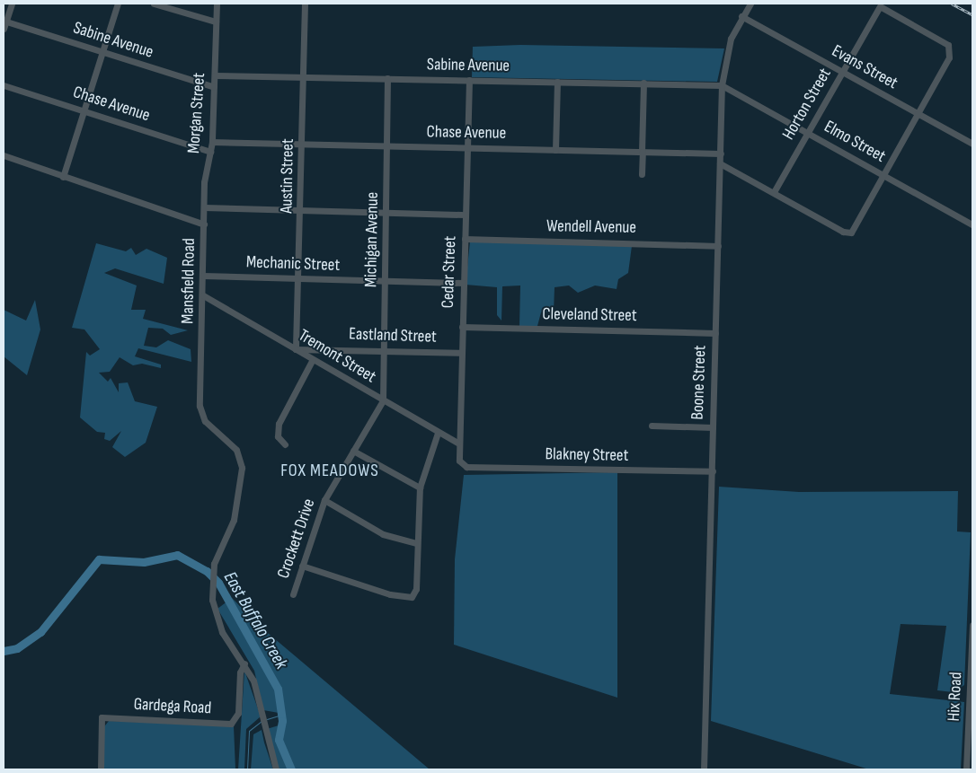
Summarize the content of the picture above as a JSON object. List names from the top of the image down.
{
  "streets": {
    "street": [
      "Sabine Avenue",
      "Evans Street",
      "Chase Avenue",
      "Horton Street",
      "Morgan Street",
      "Elmo Street",
      "Austin Street",
      "Wendell Avenue",
      "Michigan Avenue",
      "Mechanic Street",
      "Cedar Street",
      "Mansfield Road",
      "Cleveland Street",
      "Eastland Street",
      "Tremont Street",
      "Boone Street",
      "Blakney Street",
      "Crockett Drive",
      "Hix Road",
      "Gardega Road"
    ]
  },
  "crossings": [
    ["Sabine Avenue", "Morgan Street"],
    ["Sabine Avenue", "Elmo Street"],
    ["Sabine Avenue", "Austin Street"],
    ["Sabine Avenue", "Michigan Avenue"],
    ["Sabine Avenue", "Cedar Street"],
    ["Sabine Avenue", "Boone Street"],
    ["Evans Street", "Horton Street"],
    ["Evans Street", "Boone Street"],
    ["Chase Avenue", "Morgan Street"],
    ["Chase Avenue", "Austin Street"],
    ["Chase Avenue", "Michigan Avenue"],
    ["Chase Avenue", "Cedar Street"],
    ["Chase Avenue", "Boone Street"],
    ["Horton Street", "Elmo Street"],
    ["Morgan Street", "Mansfield Road"],
    ["Elmo Street", "Boone Street"],
    ["Austin Street", "Mechanic Street"],
    ["Austin Street", "Eastland Street"],
    ["Austin Street", "Tremont Street"],
    ["Wendell Avenue", "Cedar Street"],
    ["Wendell Avenue", "Boone Street"],
    ["Michigan Avenue", "Mechanic Street"],
    ["Michigan Avenue", "Eastland Street"],
    ["Michigan Avenue", "Tremont Street"],
    ["Michigan Avenue", "Crockett Drive"],
    ["Mechanic Street", "Cedar Street"],
    ["Mechanic Street", "Mansfield Road"],
    ["Cedar Street", "Cleveland Street"],
    ["Cedar Street", "Eastland Street"],
    ["Cedar Street", "Tremont Street"],
    ["Cedar Street", "Blakney Street"],
    ["Mansfield Road", "Tremont Street"],
    ["Mansfield Road", "Gardega Road"],
    ["Cleveland Street", "Boone Street"],
    ["Eastland Street", "Tremont Street"],
    ["Tremont Street", "Crockett Drive"],
    ["Boone Street", "Blakney Street"]
  ],
  "districts": ["FOX MEADOWS"],
  "water": ["East Buffalo Creek"]
}
